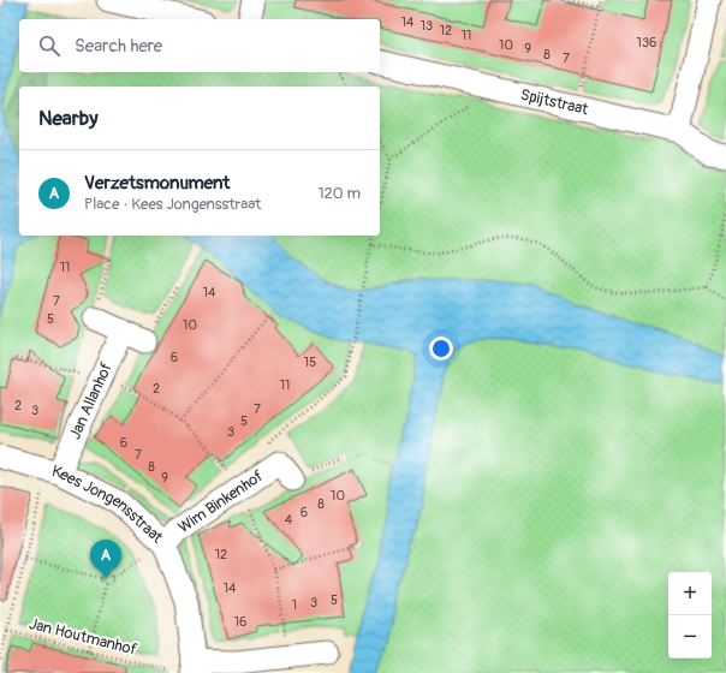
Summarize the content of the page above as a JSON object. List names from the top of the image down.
{
  "streets": {
    "street": [
      "Spijtstraat",
      "Jan Allanhof",
      "Wim Binkenhof",
      "Kees Jongensstraat"
    ],
    "path": ["Jan Houtmanhof"]
  },
  "crossings": [
    ["Jan Allanhof", "Kees Jongensstraat"],
    ["Jan Allanhof", "Jan Houtmanhof"],
    ["Wim Binkenhof", "Kees Jongensstraat"],
    ["Kees Jongensstraat", "Jan Houtmanhof"]
  ],
  "house_numbers": [
    "14",
    "13",
    "12",
    "11",
    "136",
    "10",
    "9",
    "8",
    "7",
    "11",
    "14",
    "7",
    "5",
    "10",
    "6",
    "15",
    "11",
    "2",
    "2",
    "7",
    "3",
    "5",
    "3",
    "6",
    "7",
    "8",
    "9",
    "10",
    "8",
    "6",
    "4",
    "12",
    "14",
    "5",
    "3",
    "1",
    "16"
  ],
  "page": {
    "search": "Search here",
    "heading": "Nearby",
    "list": [
      {
        "mark": "A",
        "name": "Verzetsmonument",
        "note": "Place · Kees Jongensstraat",
        "value": "120 m"
      }
    ],
    "pins": "A",
    "map_buttons": ["+", "−"]
  }
}
